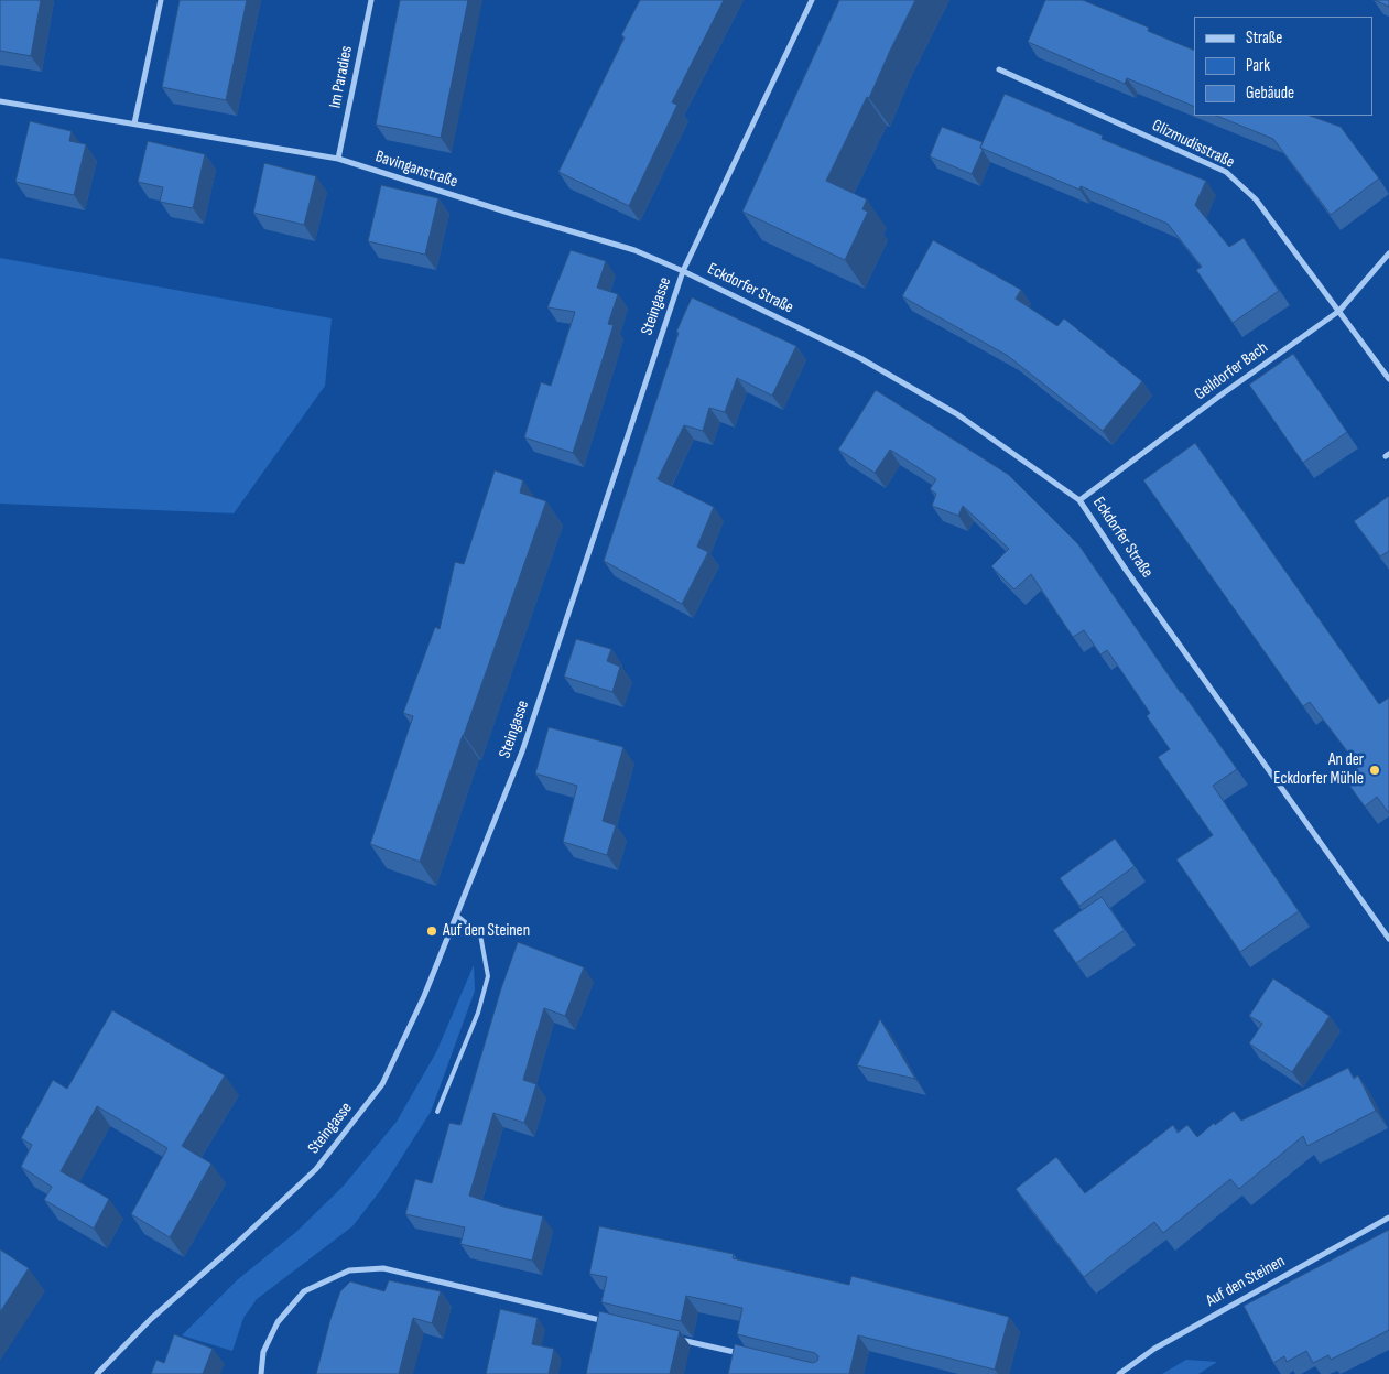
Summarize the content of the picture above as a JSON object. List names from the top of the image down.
{
  "streets": {
    "street": [
      "Im Paradies",
      "Glizmudisstraße",
      "Bavinganstraße",
      "Eckdorfer Straße",
      "Steingasse",
      "Geildorfer Bach",
      "Auf den Steinen"
    ]
  },
  "crossings": [
    ["Im Paradies", "Bavinganstraße"],
    ["Glizmudisstraße", "Geildorfer Bach"],
    ["Bavinganstraße", "Eckdorfer Straße"],
    ["Bavinganstraße", "Steingasse"],
    ["Eckdorfer Straße", "Steingasse"],
    ["Eckdorfer Straße", "Geildorfer Bach"]
  ],
  "places": ["An der Eckdorfer Mühle", "Auf den Steinen"],
  "legend": ["Straße", "Park", "Gebäude"]
}
